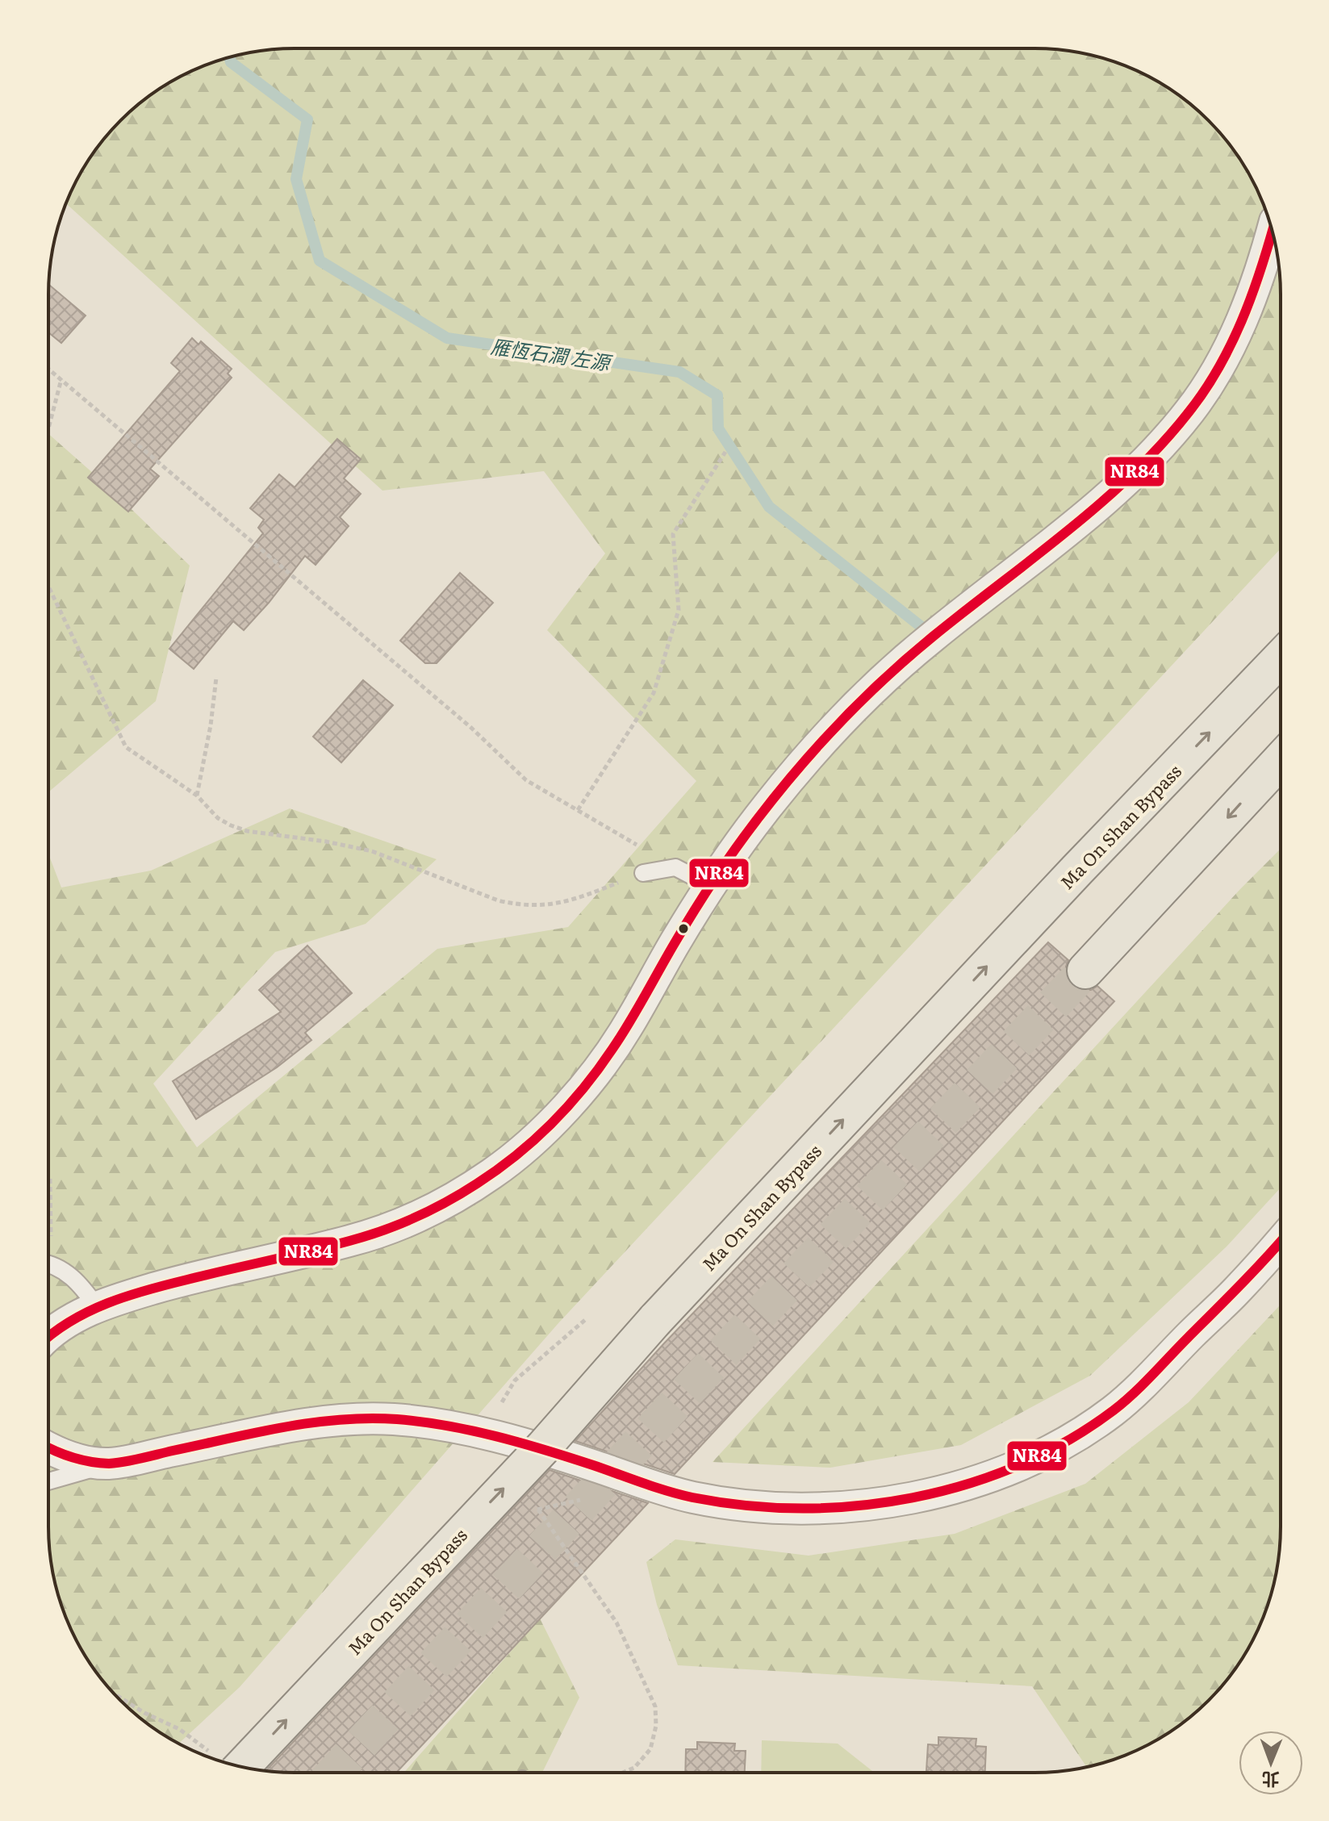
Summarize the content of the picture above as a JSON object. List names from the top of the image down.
{
  "streets": {
    "main road": ["Ma On Shan Bypass"]
  },
  "one_way": ["Ma On Shan Bypass"],
  "water": ["雁恆石澗 左源"],
  "lines": ["transit line NR84"],
  "north": "bottom"
}
